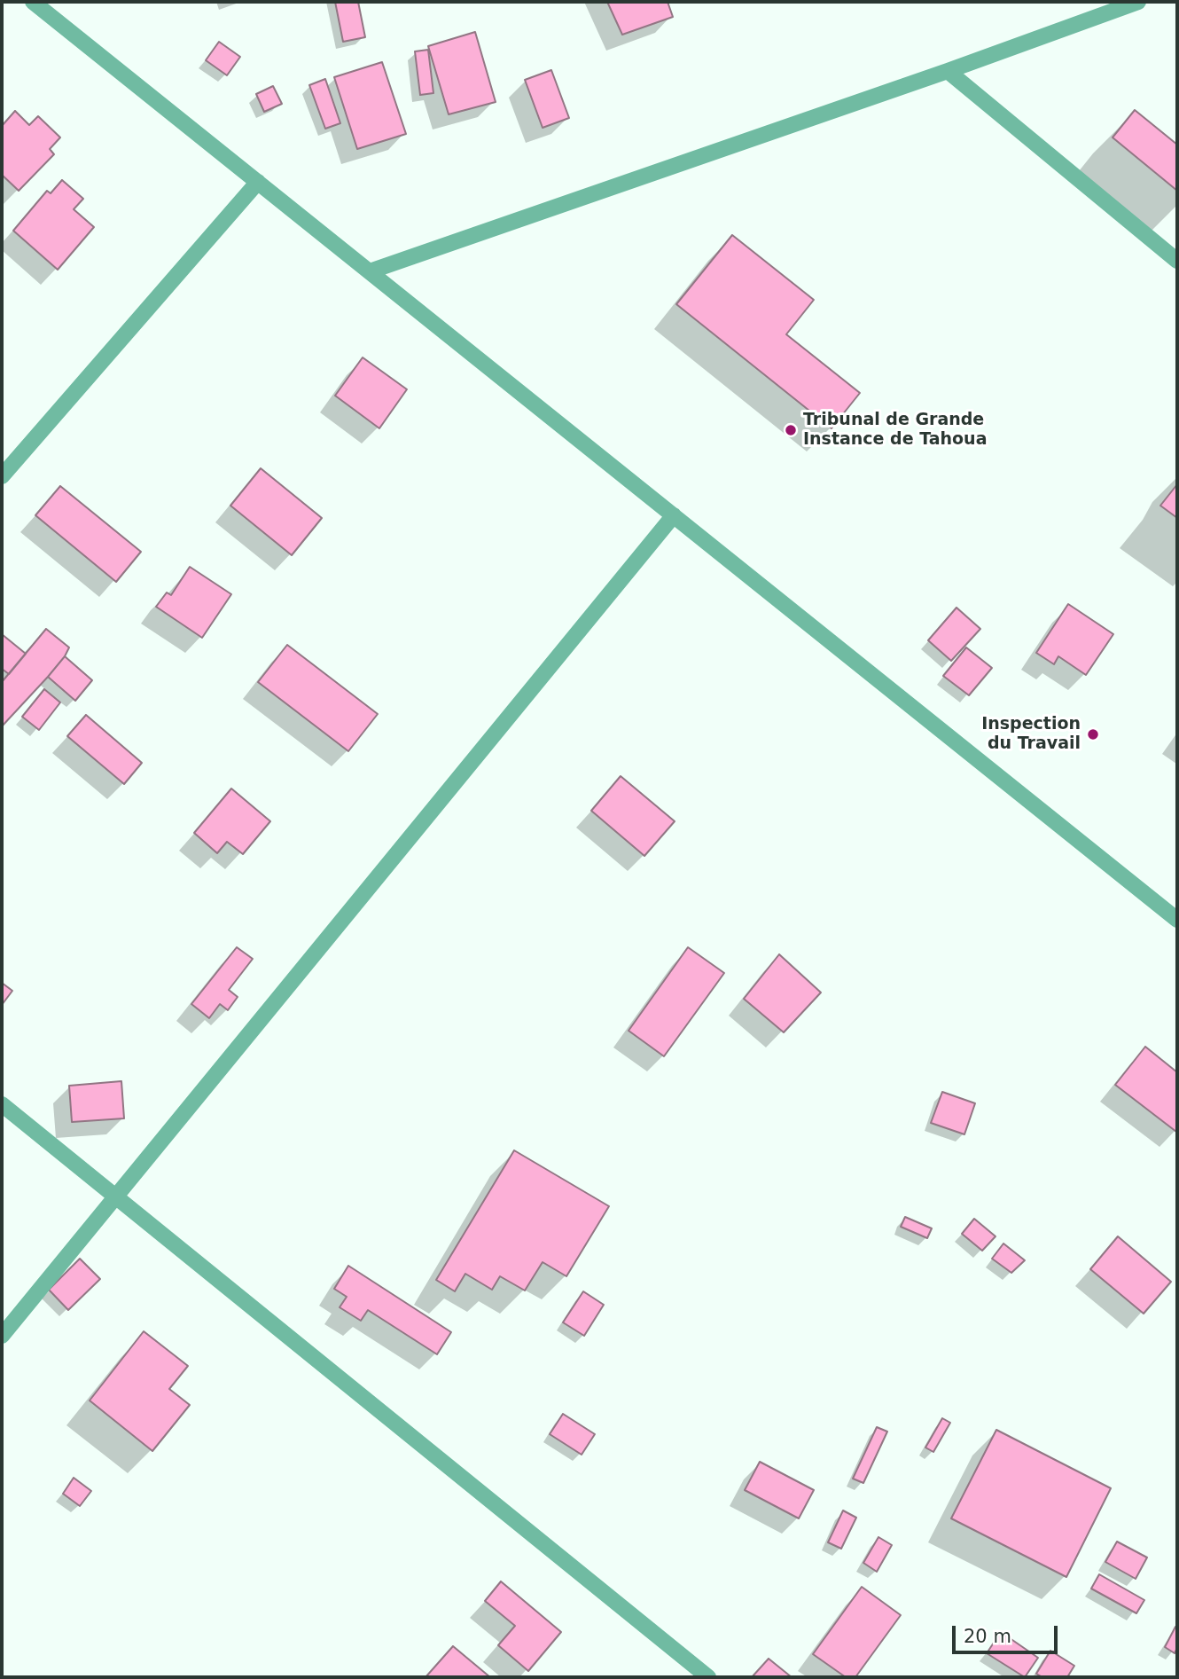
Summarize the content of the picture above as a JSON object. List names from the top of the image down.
{
  "places": ["Tribunal de Grande Instance de Tahoua", "Inspection du Travail"],
  "scale_bar": "20 m"
}
